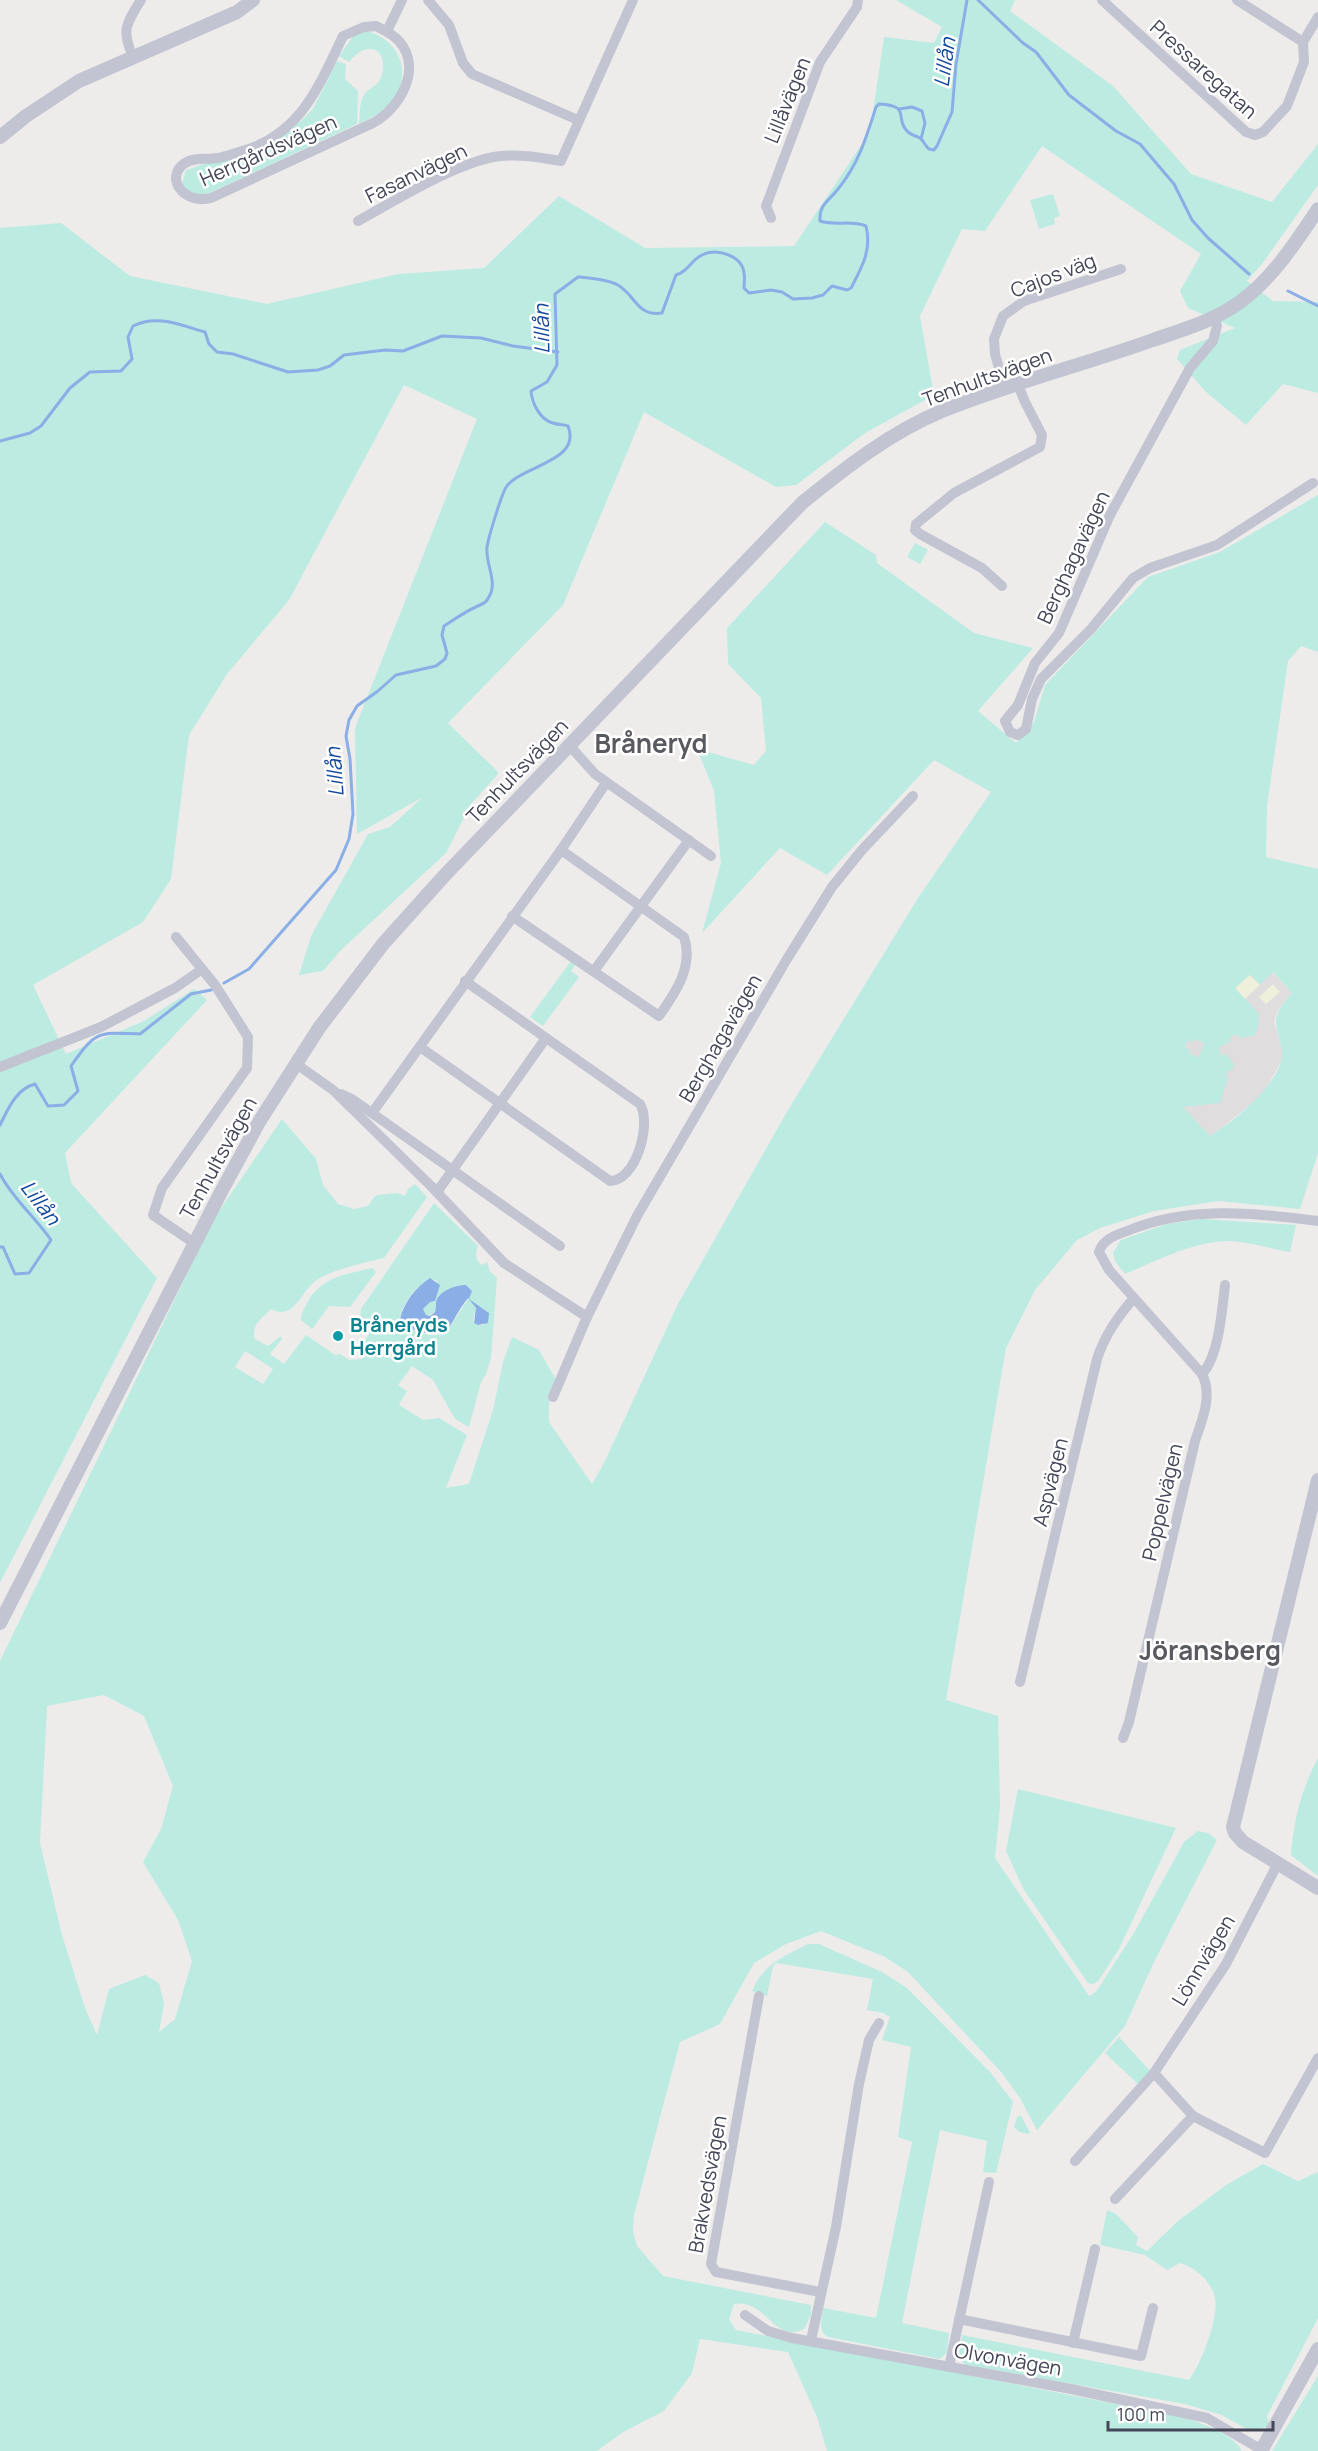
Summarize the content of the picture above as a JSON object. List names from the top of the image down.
{
  "streets": {
    "street": [
      "Pressaregatan",
      "Lillåvägen",
      "Herrgårdsvägen",
      "Fasanvägen",
      "Cajos väg",
      "Tenhultsvägen",
      "Berghagavägen",
      "Aspvägen",
      "Poppelvägen",
      "Lönnvägen",
      "Brakvedsvägen",
      "Olvonvägen"
    ]
  },
  "crossings": [
    ["Cajos väg", "Tenhultsvägen"],
    ["Tenhultsvägen", "Berghagavägen"]
  ],
  "districts": ["Bråneryd", "Jöransberg"],
  "water": ["Lillån"],
  "places": ["Bråneryds Herrgård"],
  "scale_bar": "100 m"
}
